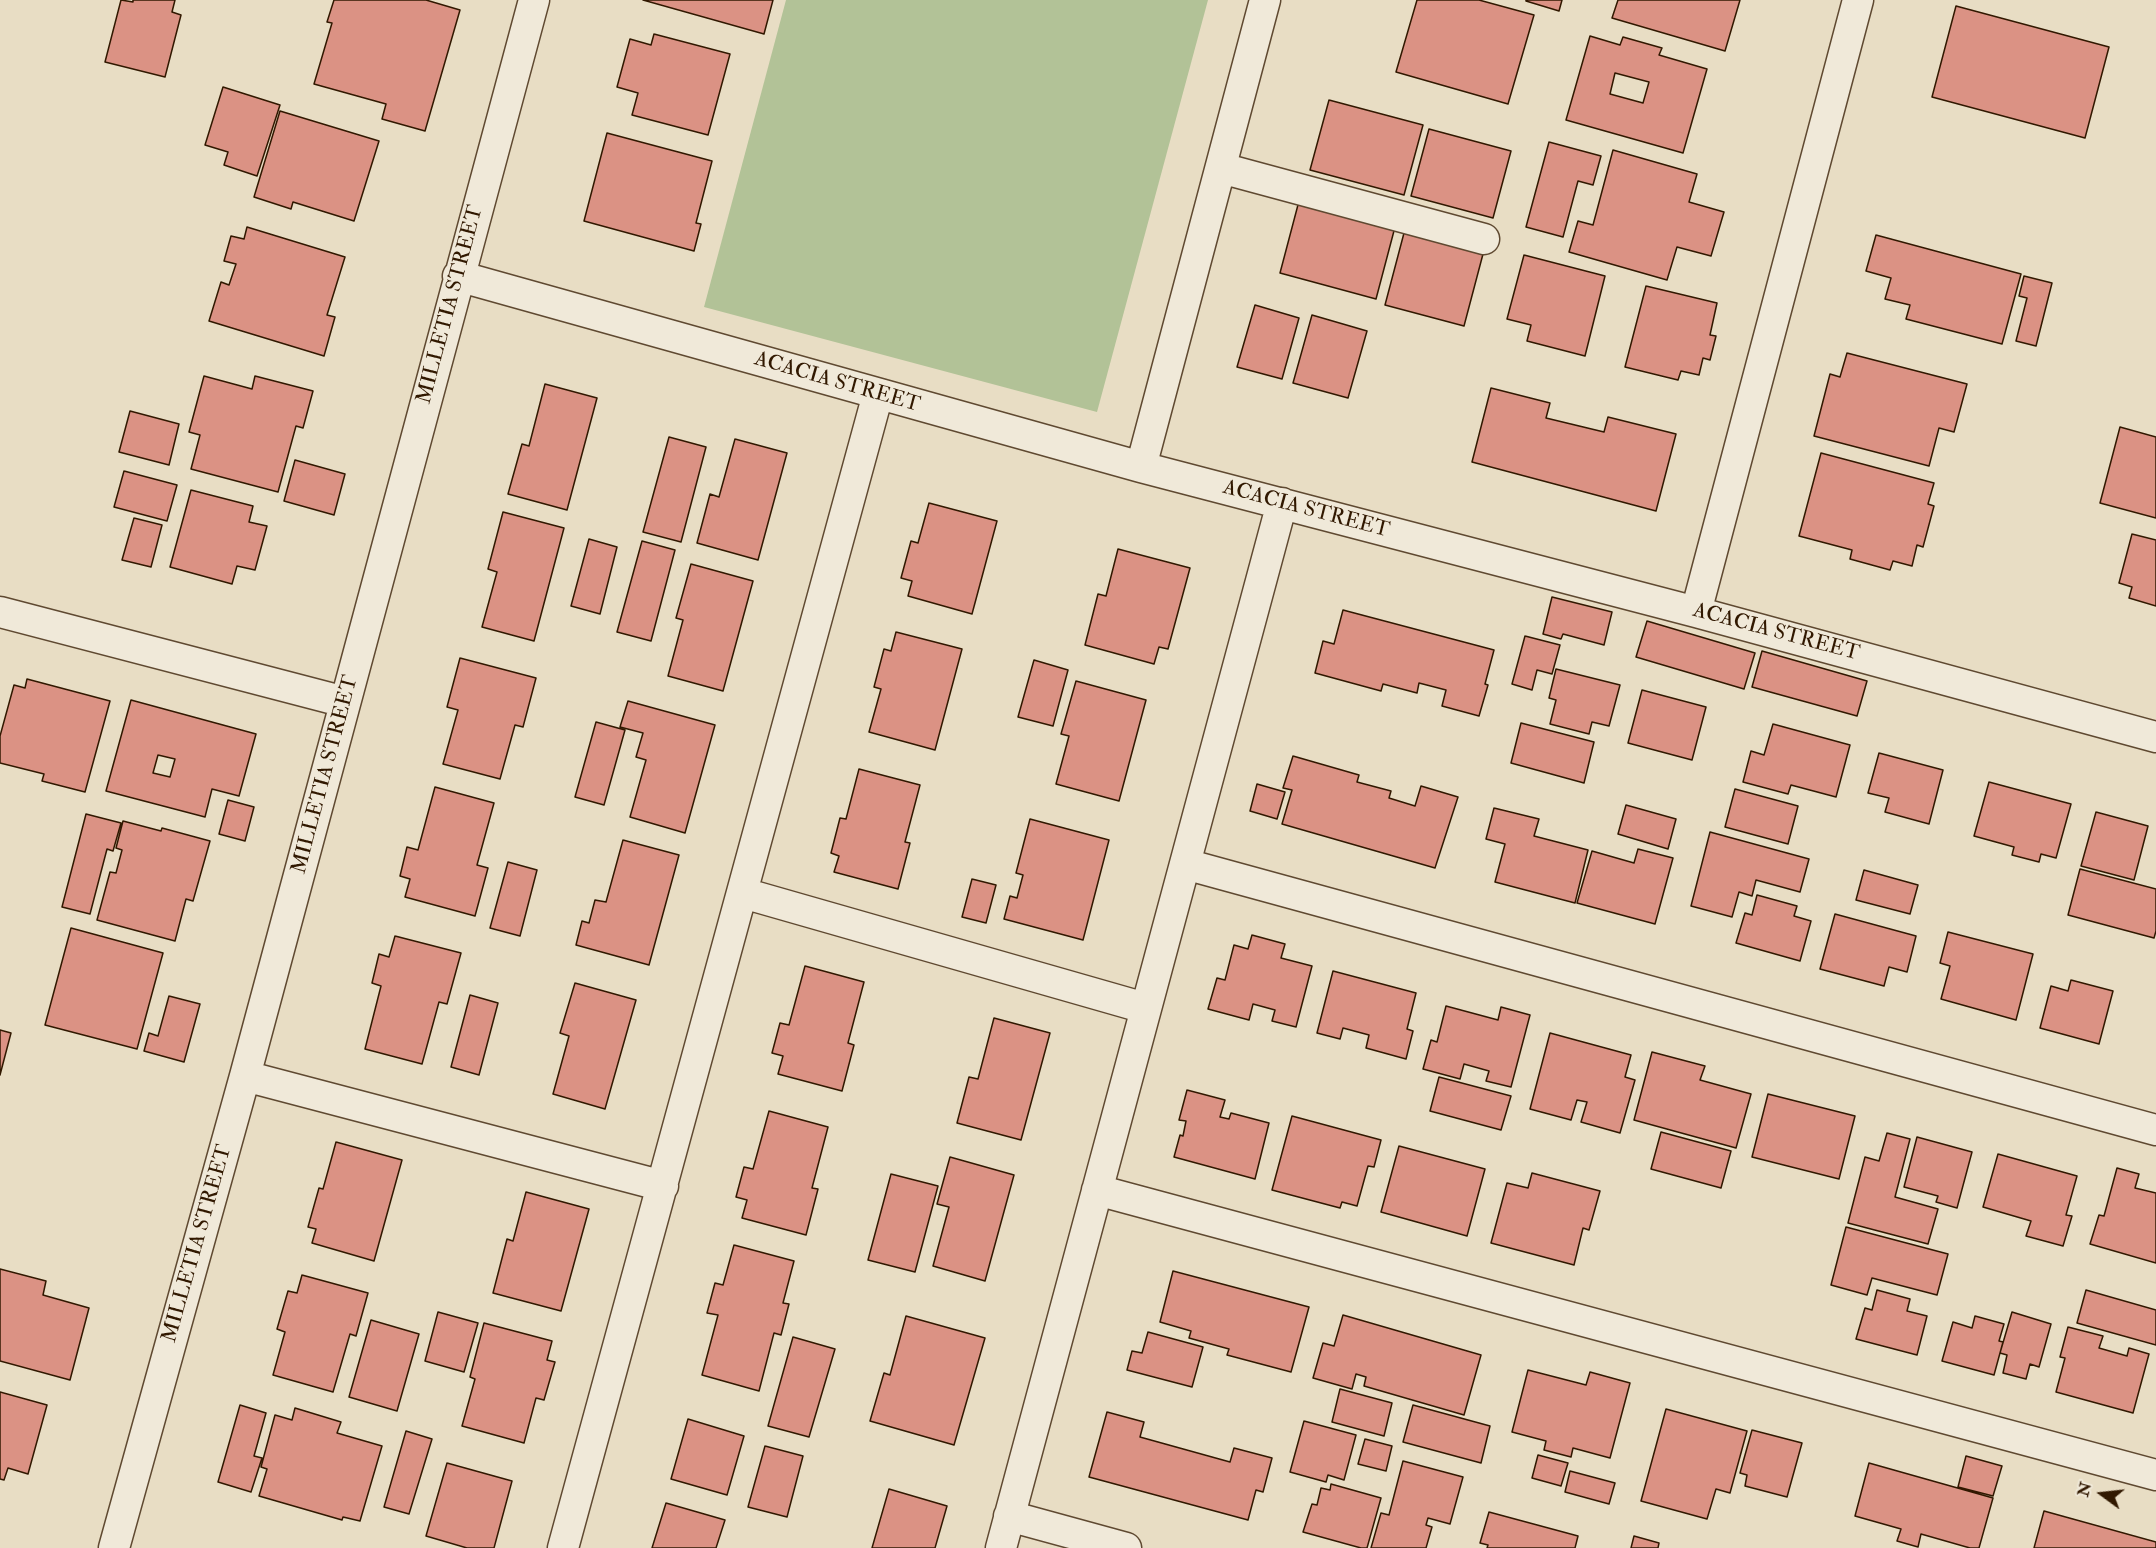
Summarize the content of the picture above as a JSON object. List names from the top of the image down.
{
  "streets": {
    "street": ["MILLETIA STREET", "ACACIA STREET"]
  },
  "crossings": [
    ["MILLETIA STREET", "ACACIA STREET"]
  ],
  "north": "left"
}
